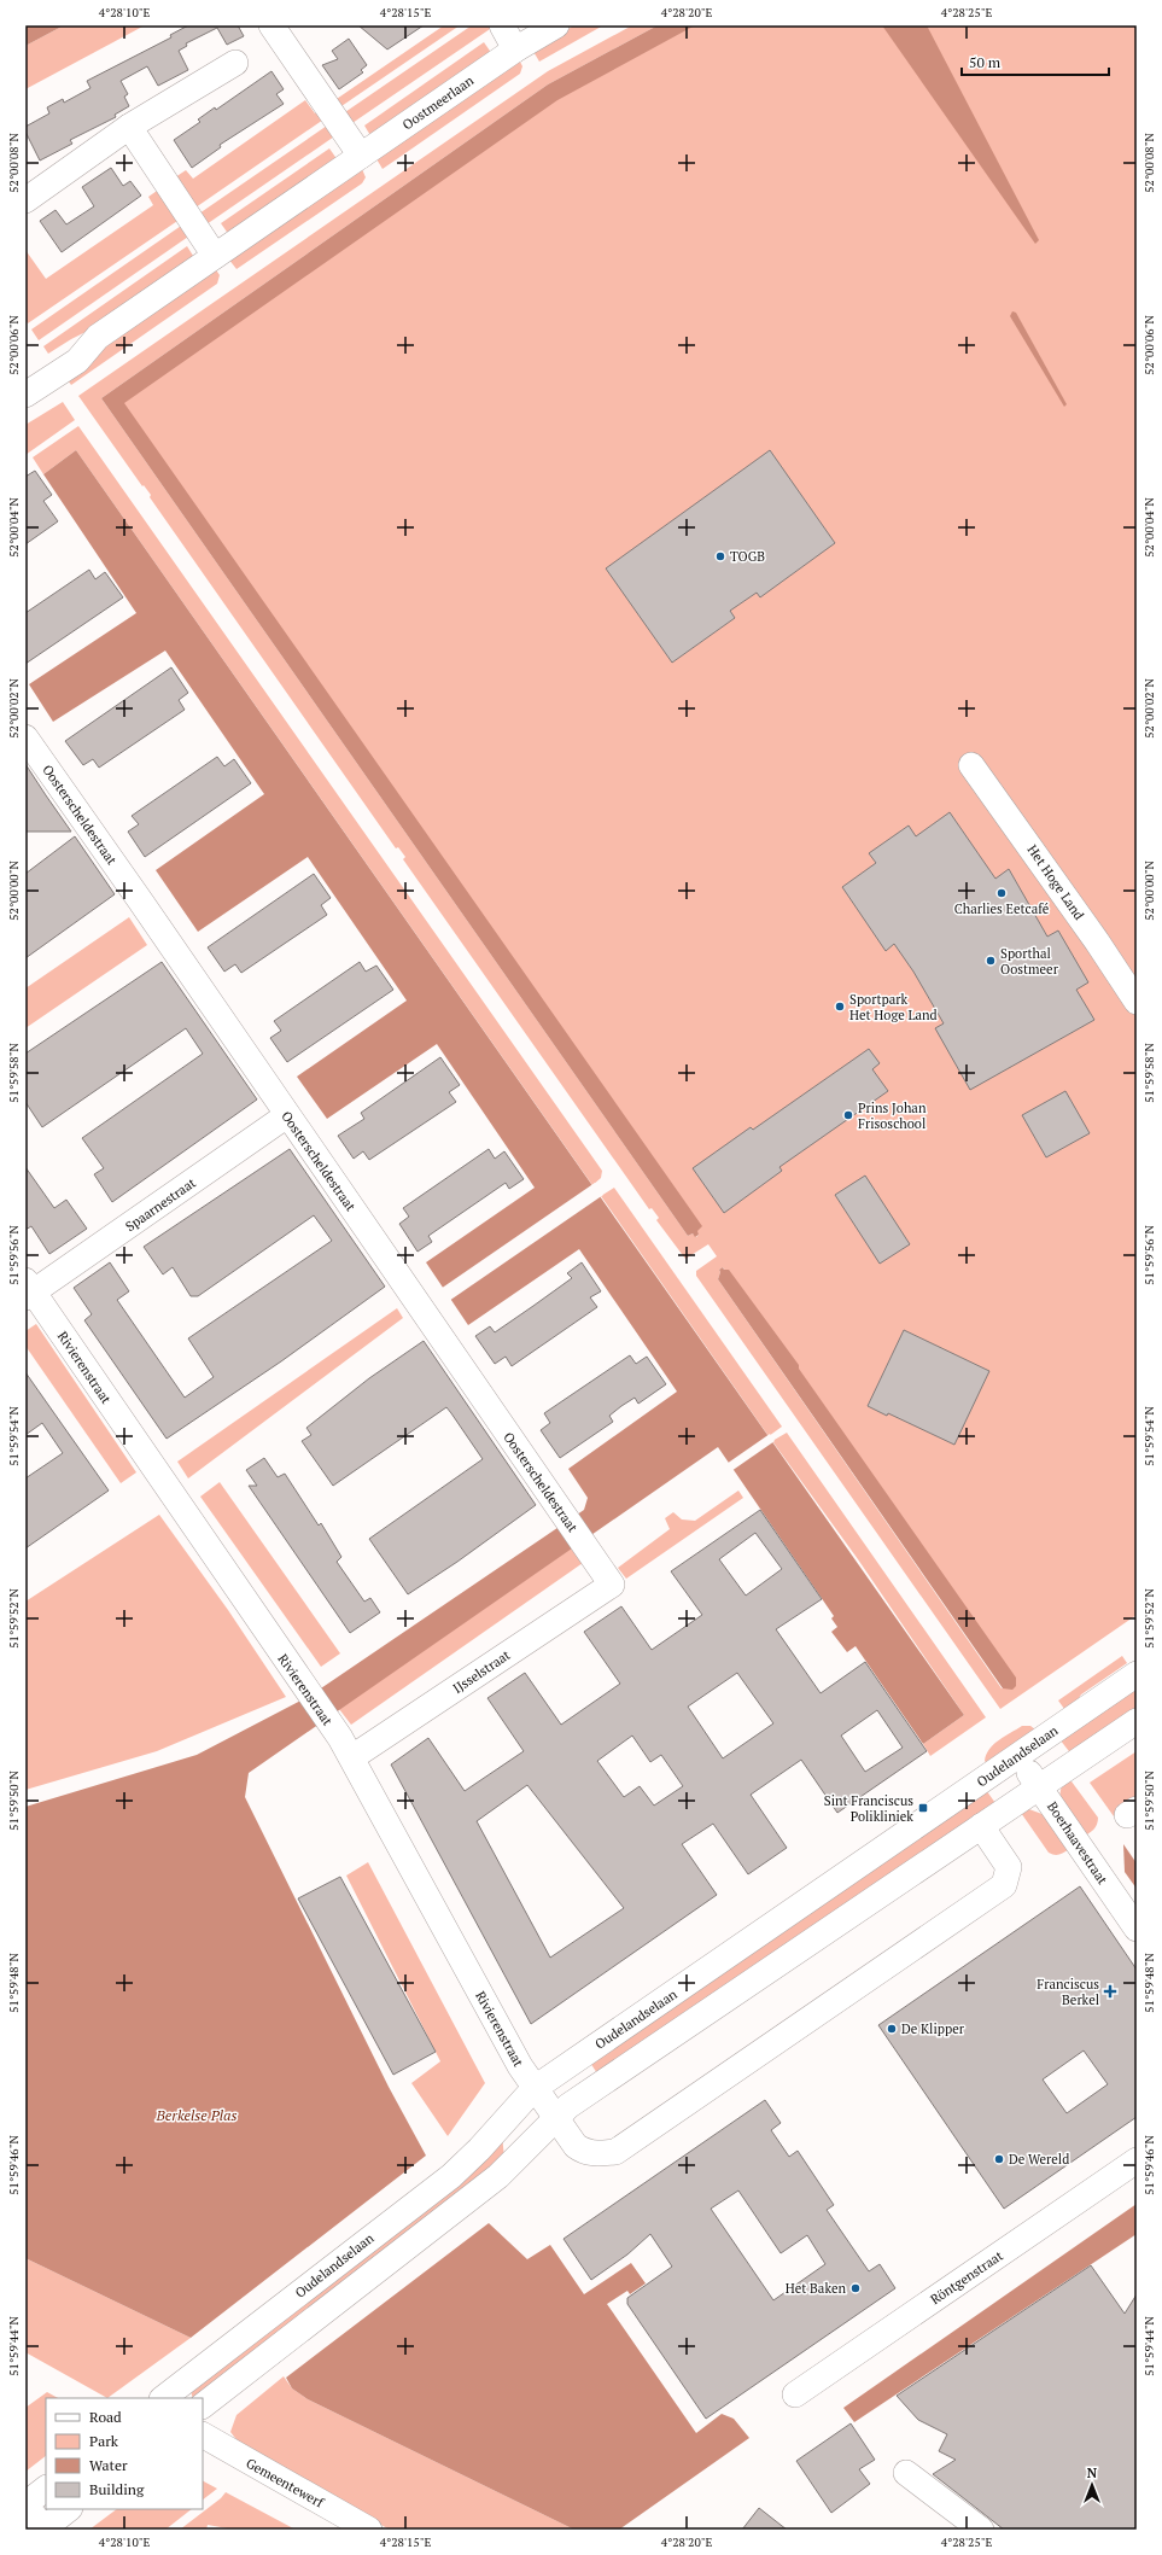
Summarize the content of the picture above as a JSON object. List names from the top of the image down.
{
  "streets": {
    "street": [
      "Oostmeerlaan",
      "Oosterscheldestraat",
      "Het Hoge Land",
      "Spaarnestraat",
      "Rivierenstraat",
      "IJsselstraat",
      "Oudelandselaan",
      "Boerhaavestraat",
      "Röntgenstraat",
      "Gemeentewerf"
    ]
  },
  "crossings": [
    ["Oosterscheldestraat", "Spaarnestraat"],
    ["Oosterscheldestraat", "IJsselstraat"],
    ["Spaarnestraat", "Rivierenstraat"],
    ["Rivierenstraat", "IJsselstraat"],
    ["Rivierenstraat", "Oudelandselaan"],
    ["Oudelandselaan", "Boerhaavestraat"]
  ],
  "water": ["Berkelse Plas"],
  "places": {
    "other": [
      "TOGB",
      "Charlies Eetcafé",
      "Sporthal Oostmeer",
      "Sportpark Het Hoge Land",
      "Prins Johan Frisoschool",
      "De Klipper",
      "De Wereld",
      "Het Baken"
    ],
    "transit": ["Sint Franciscus Polikliniek"],
    "health": ["Franciscus Berkel"]
  },
  "legend": [
    "Road",
    "Park",
    "Water",
    "Building"
  ],
  "scale_bar": "50 m",
  "north": "top",
  "coordinates": [
    "4°28'10\"E",
    "4°28'15\"E",
    "4°28'20\"E",
    "4°28'25\"E",
    "52°00'08\"N",
    "52°00'06\"N",
    "52°00'04\"N",
    "52°00'02\"N",
    "52°00'00\"N",
    "51°59'58\"N",
    "51°59'56\"N",
    "51°59'54\"N",
    "51°59'52\"N",
    "51°59'50\"N",
    "51°59'48\"N",
    "51°59'46\"N",
    "51°59'44\"N"
  ]
}
